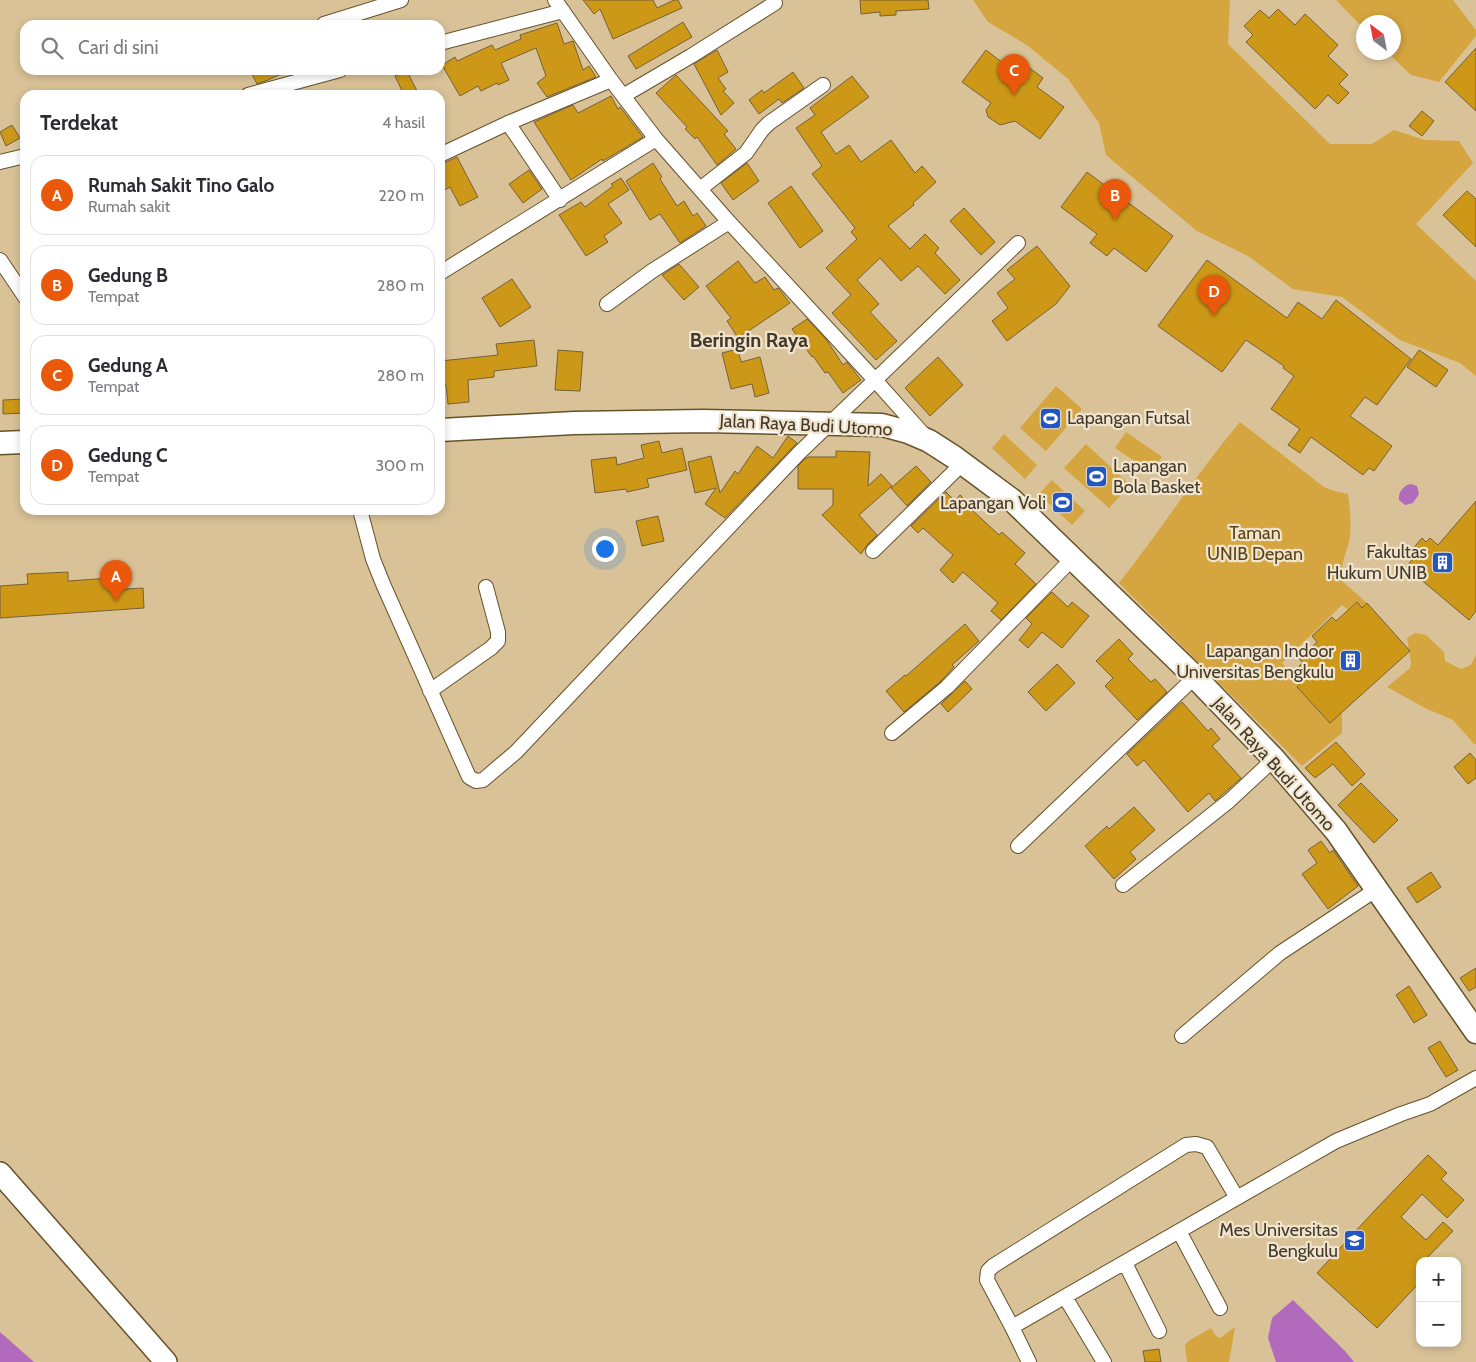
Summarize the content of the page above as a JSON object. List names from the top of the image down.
{
  "streets": {
    "highway": ["Jalan Raya Budi Utomo"]
  },
  "districts": ["Beringin Raya"],
  "parks": ["Taman UNIB Depan"],
  "places": {
    "sports": ["Lapangan Futsal", "Lapangan Bola Basket", "Lapangan Voli"],
    "building": ["Fakultas Hukum UNIB", "Lapangan Indoor Universitas Bengkulu"],
    "school or university": ["Mes Universitas Bengkulu"]
  },
  "north": "top left",
  "page": {
    "search": "Cari di sini",
    "pins": [
      "C",
      "B",
      "D",
      "A"
    ],
    "heading": ["Terdekat", "4 hasil"],
    "list": [
      {
        "mark": "A",
        "name": "Rumah Sakit Tino Galo",
        "note": "Rumah sakit",
        "value": "220 m"
      },
      {
        "mark": "B",
        "name": "Gedung B",
        "note": "Tempat",
        "value": "280 m"
      },
      {
        "mark": "C",
        "name": "Gedung A",
        "note": "Tempat",
        "value": "280 m"
      },
      {
        "mark": "D",
        "name": "Gedung C",
        "note": "Tempat",
        "value": "300 m"
      }
    ],
    "map_buttons": ["+", "−"]
  }
}
